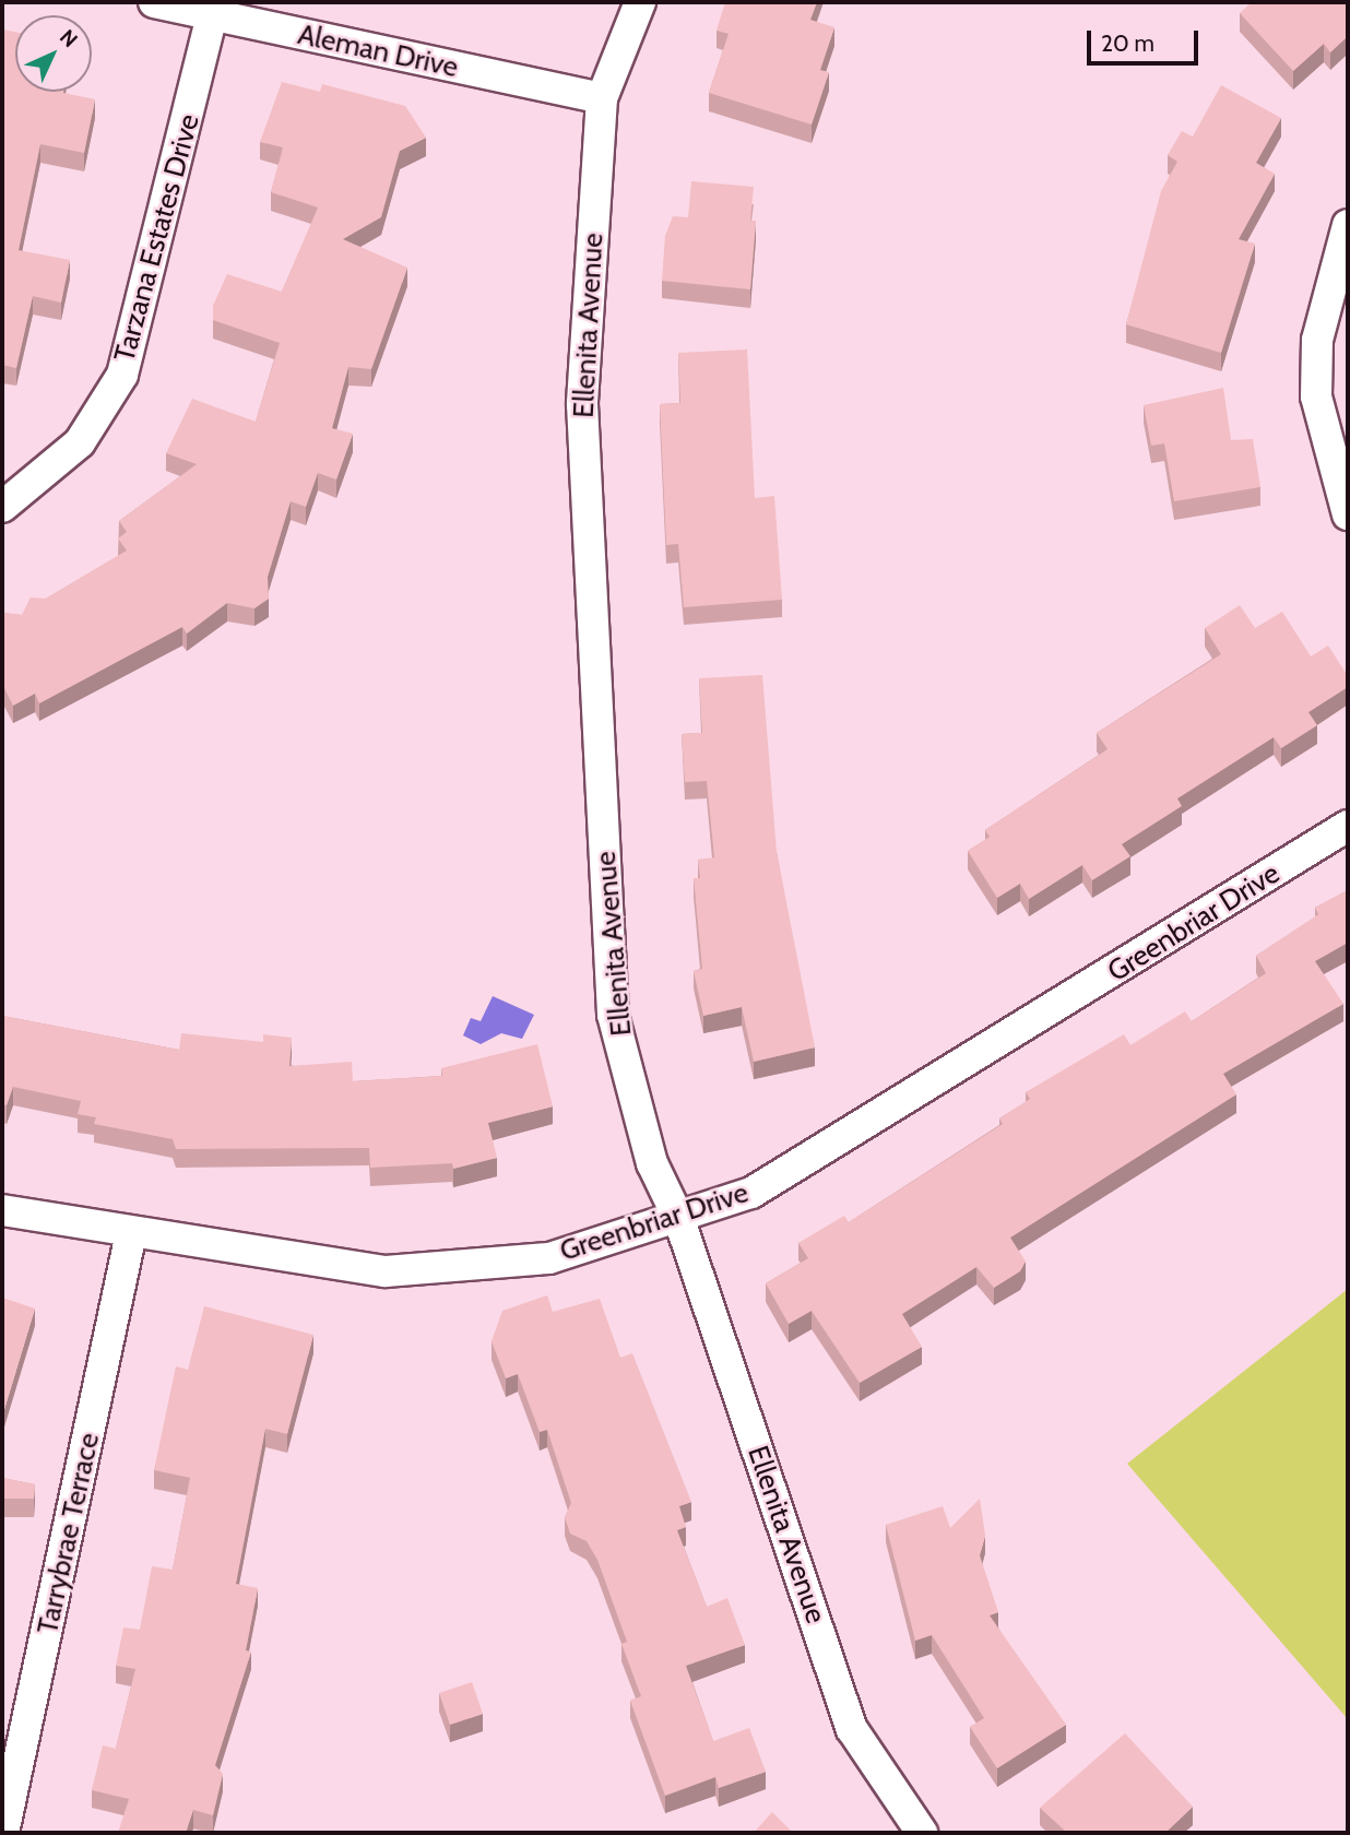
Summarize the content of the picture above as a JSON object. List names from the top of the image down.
{
  "streets": {
    "street": [
      "Aleman Drive",
      "Tarzana Estates Drive",
      "Ellenita Avenue",
      "Greenbriar Drive",
      "Tarrybrae Terrace"
    ]
  },
  "crossings": [
    ["Aleman Drive", "Tarzana Estates Drive"],
    ["Aleman Drive", "Ellenita Avenue"],
    ["Ellenita Avenue", "Greenbriar Drive"],
    ["Greenbriar Drive", "Tarrybrae Terrace"]
  ],
  "scale_bar": "20 m",
  "north": "top right"
}
